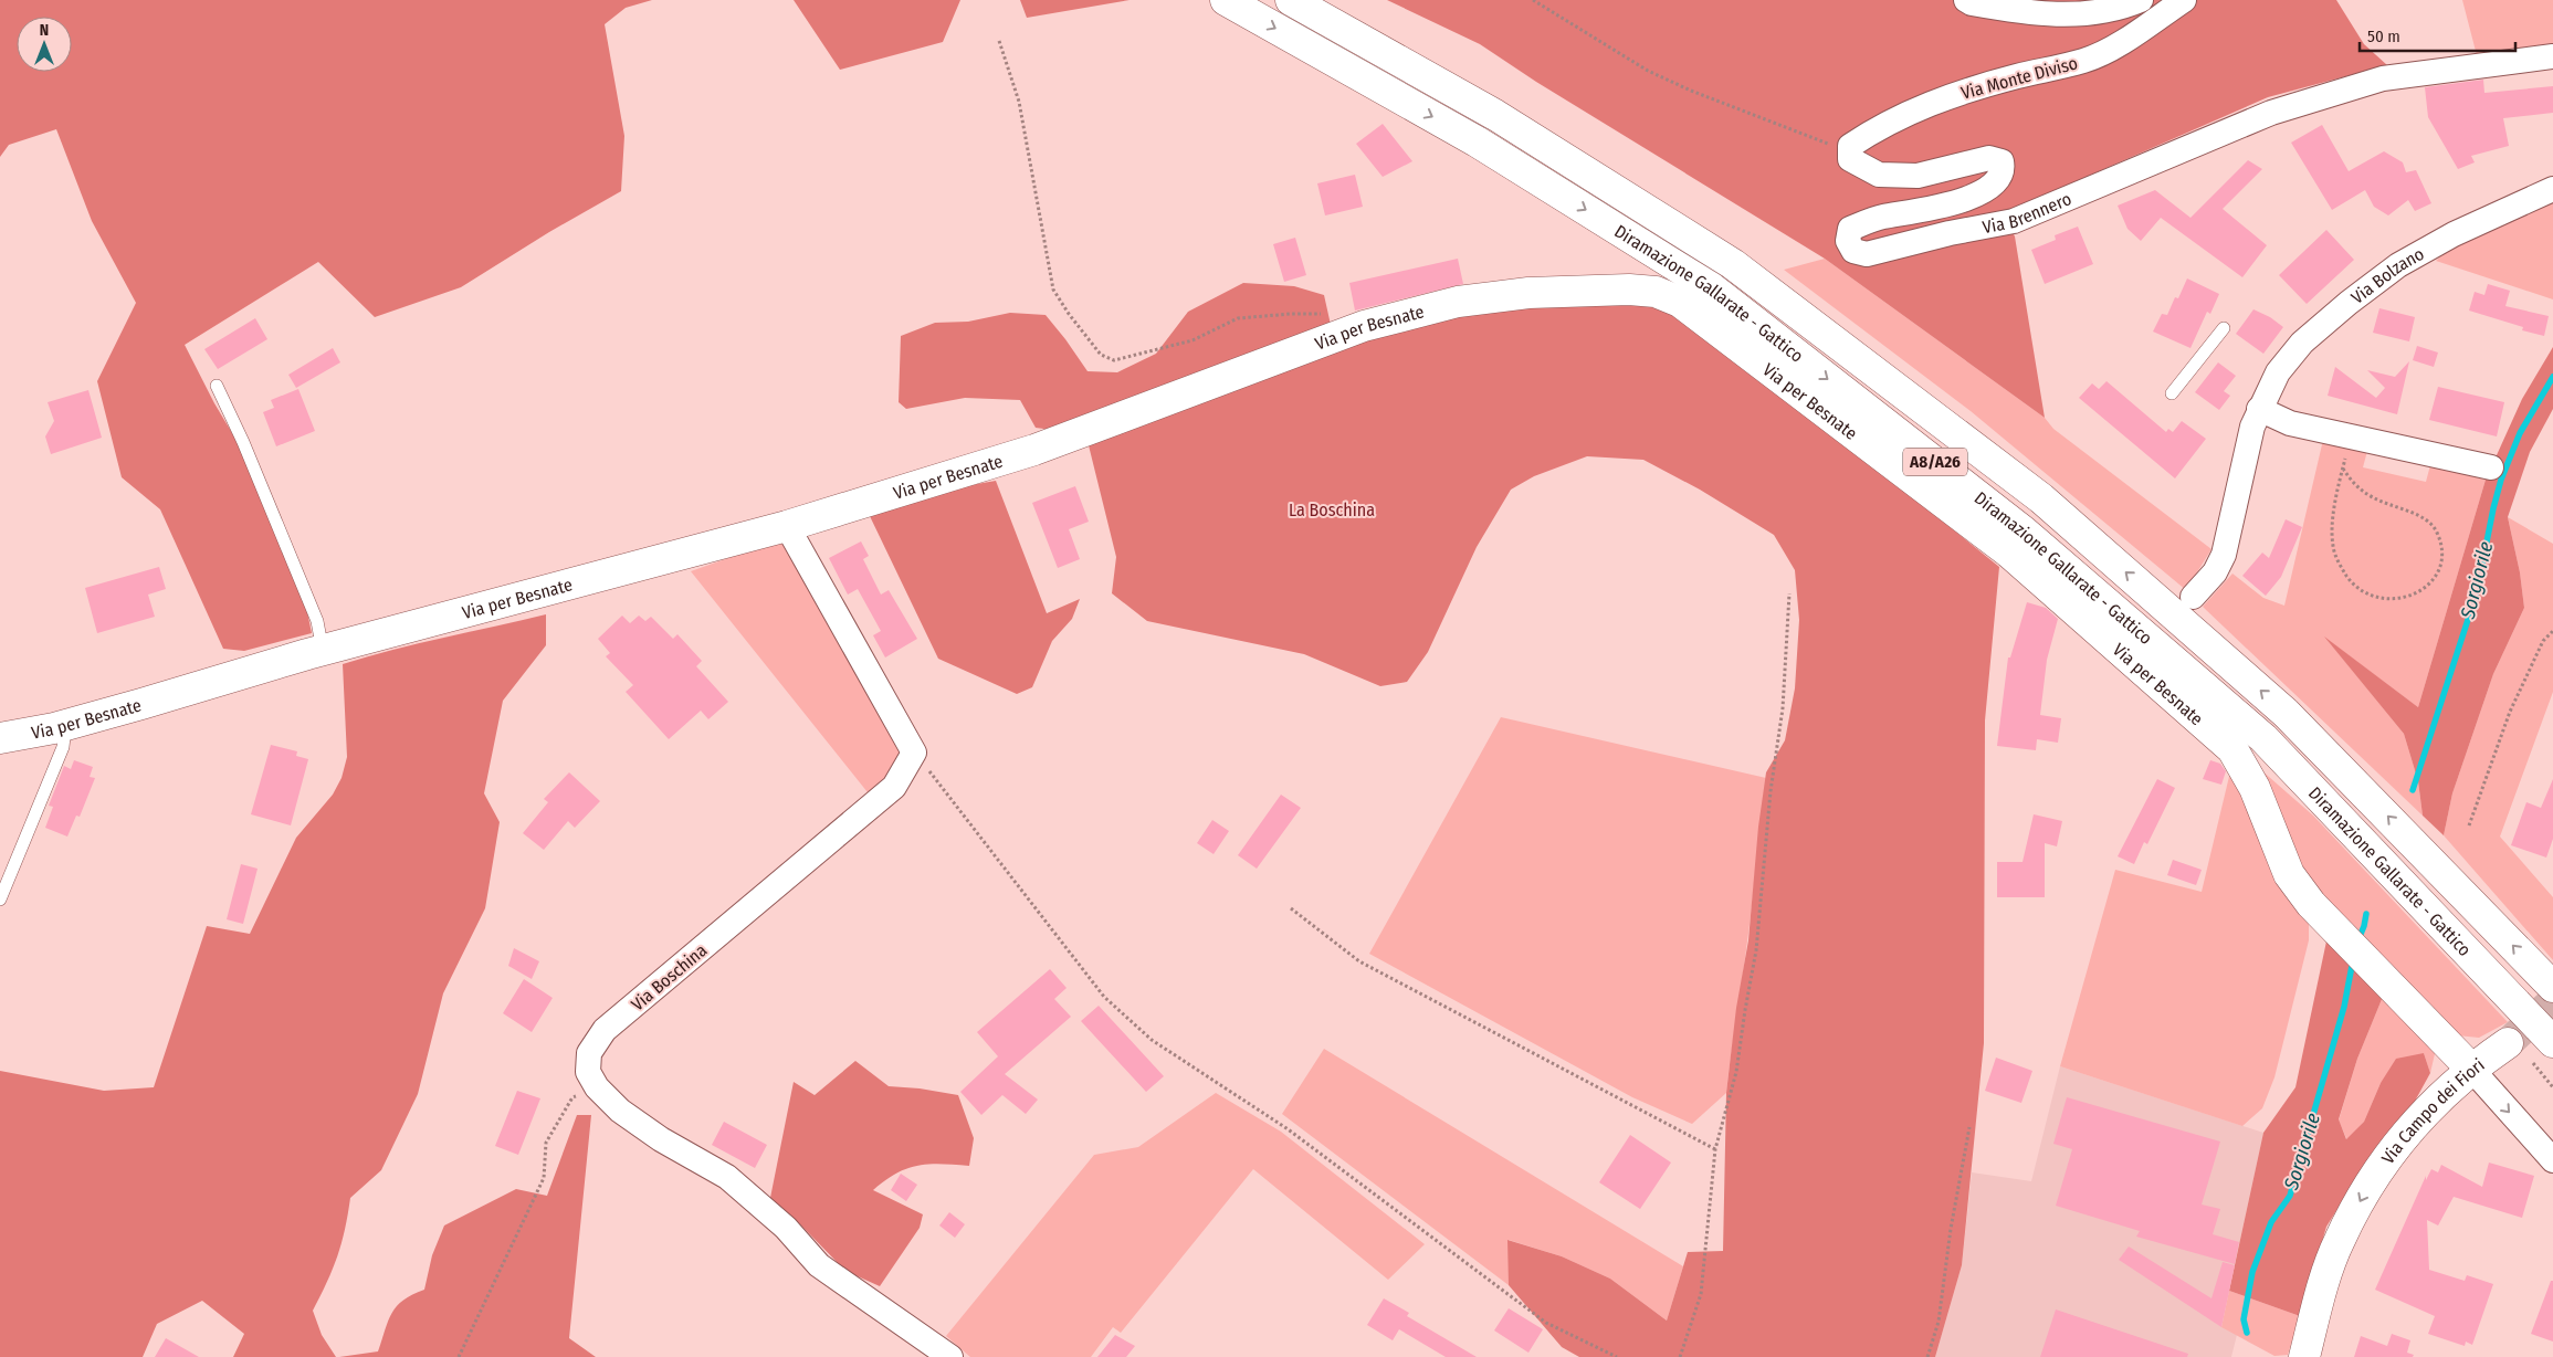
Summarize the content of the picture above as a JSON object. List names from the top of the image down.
{
  "streets": {
    "main road": [
      "Diramazione Gallarate - Gattico",
      "Via per Besnate",
      "A8/A26",
      "Via Campo dei Fiori"
    ],
    "street": [
      "Via Monte Diviso",
      "Via Brennero",
      "Via Bolzano",
      "Via Boschina"
    ]
  },
  "crossings": [
    ["Via Monte Diviso", "Via Brennero"],
    ["Via per Besnate", "Via Campo dei Fiori"]
  ],
  "water": ["Sorgiorile"],
  "parks": ["La Boschina"],
  "scale_bar": "50 m",
  "north": "top"
}
